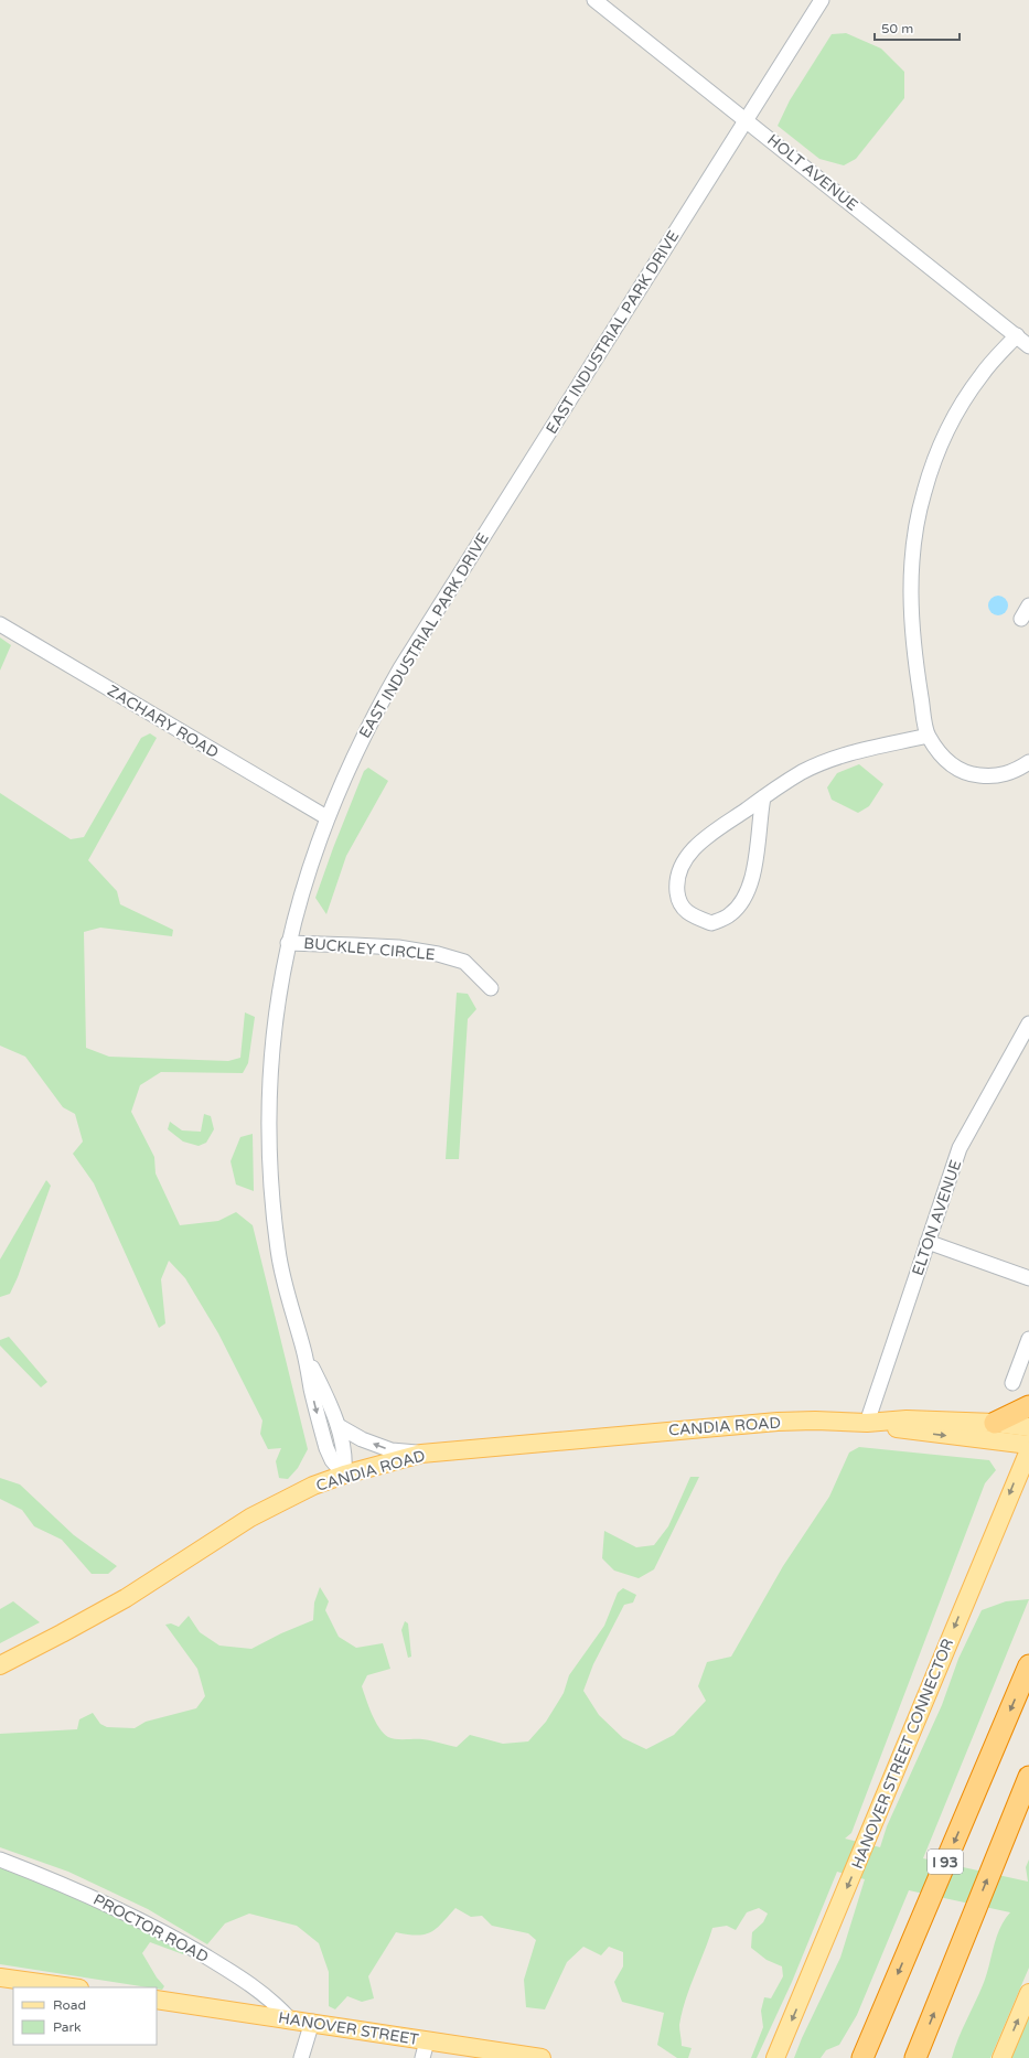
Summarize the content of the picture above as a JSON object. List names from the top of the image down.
{
  "streets": {
    "highway": ["I 93"],
    "main road": ["CANDIA ROAD", "HANOVER STREET CONNECTOR", "HANOVER STREET"],
    "street": [
      "HOLT AVENUE",
      "EAST INDUSTRIAL PARK DRIVE",
      "ZACHARY ROAD",
      "BUCKLEY CIRCLE",
      "ELTON AVENUE",
      "PROCTOR ROAD"
    ]
  },
  "crossings": [
    ["HOLT AVENUE", "EAST INDUSTRIAL PARK DRIVE"],
    ["EAST INDUSTRIAL PARK DRIVE", "ZACHARY ROAD"],
    ["EAST INDUSTRIAL PARK DRIVE", "BUCKLEY CIRCLE"],
    ["EAST INDUSTRIAL PARK DRIVE", "CANDIA ROAD"],
    ["ELTON AVENUE", "CANDIA ROAD"],
    ["PROCTOR ROAD", "HANOVER STREET"]
  ],
  "one_way": ["HANOVER STREET CONNECTOR"],
  "legend": ["Road", "Park"],
  "scale_bar": "50 m"
}
